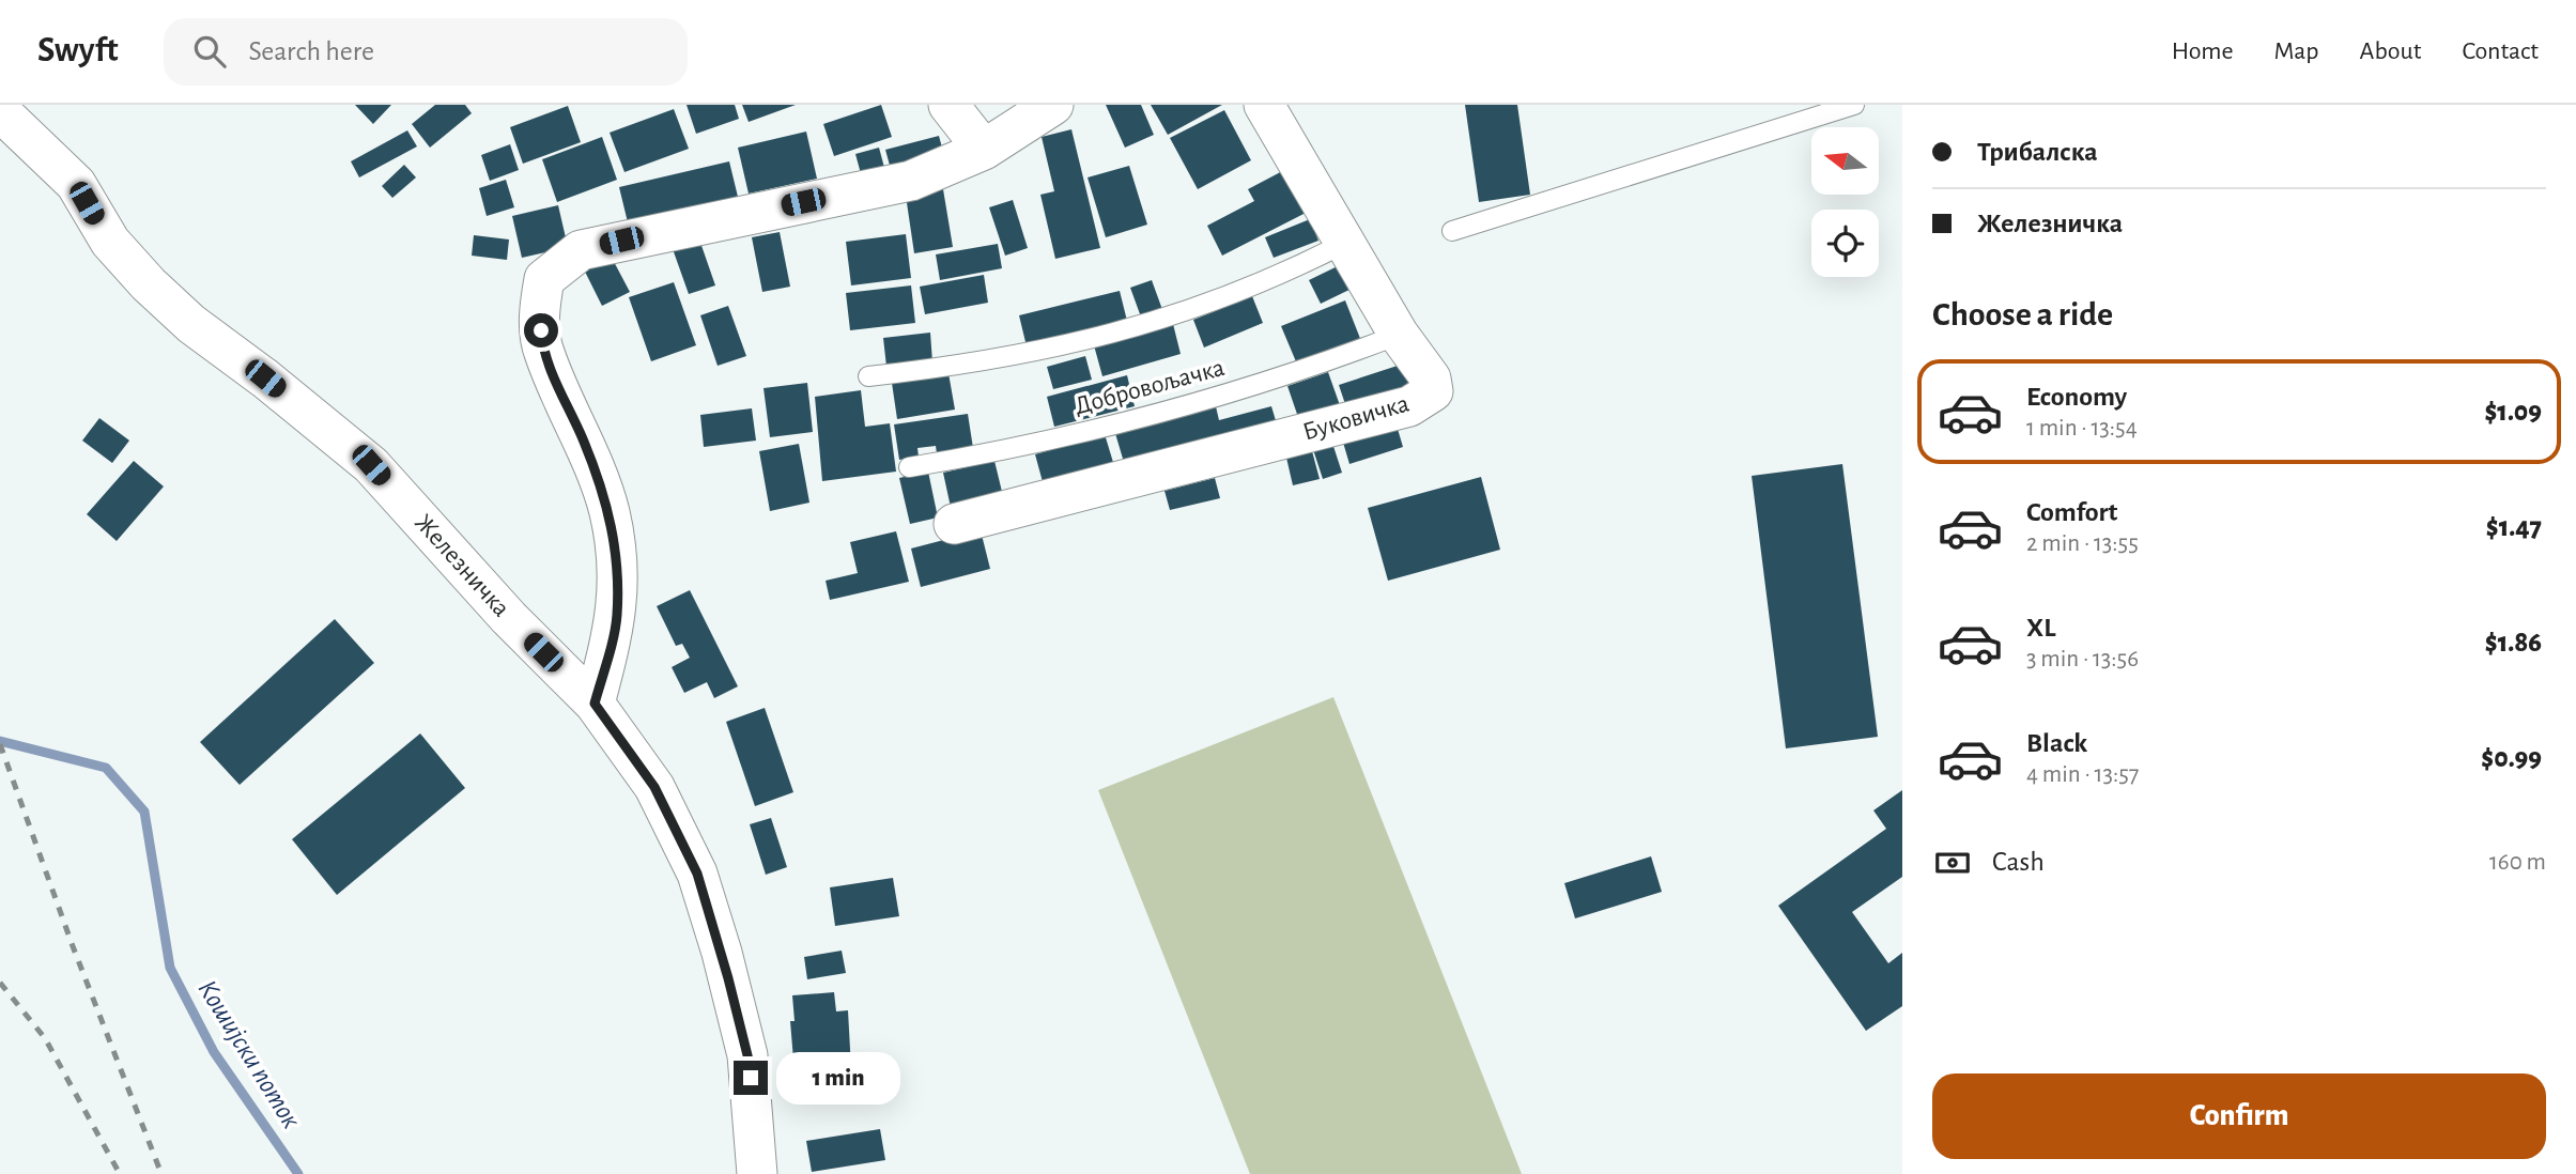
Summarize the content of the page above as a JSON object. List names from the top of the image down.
{
  "streets": {
    "street": ["Буковичка", "Железничка"],
    "lane": ["Добровољачка"]
  },
  "crossings": [
    ["Добровољачка", "Буковичка"]
  ],
  "water": ["Кошијски поток"],
  "north": "left",
  "page": {
    "header": "Swyft",
    "search": "Search here",
    "nav": [
      "Home",
      "Map",
      "About",
      "Contact"
    ],
    "banner": ["Трибалска", "Железничка"],
    "heading": "Choose a ride",
    "list": [
      {
        "name": "Economy",
        "note": "1 min · 13:54",
        "value": "$1.09"
      },
      {
        "name": "Comfort",
        "note": "2 min · 13:55",
        "value": "$1.47"
      },
      {
        "name": "XL",
        "note": "3 min · 13:56",
        "value": "$1.86"
      },
      {
        "name": "Black",
        "note": "4 min · 13:57",
        "value": "$0.99"
      }
    ],
    "pay": ["Cash", "160 m"],
    "bubble": "1 min",
    "buttons": "Confirm"
  }
}
